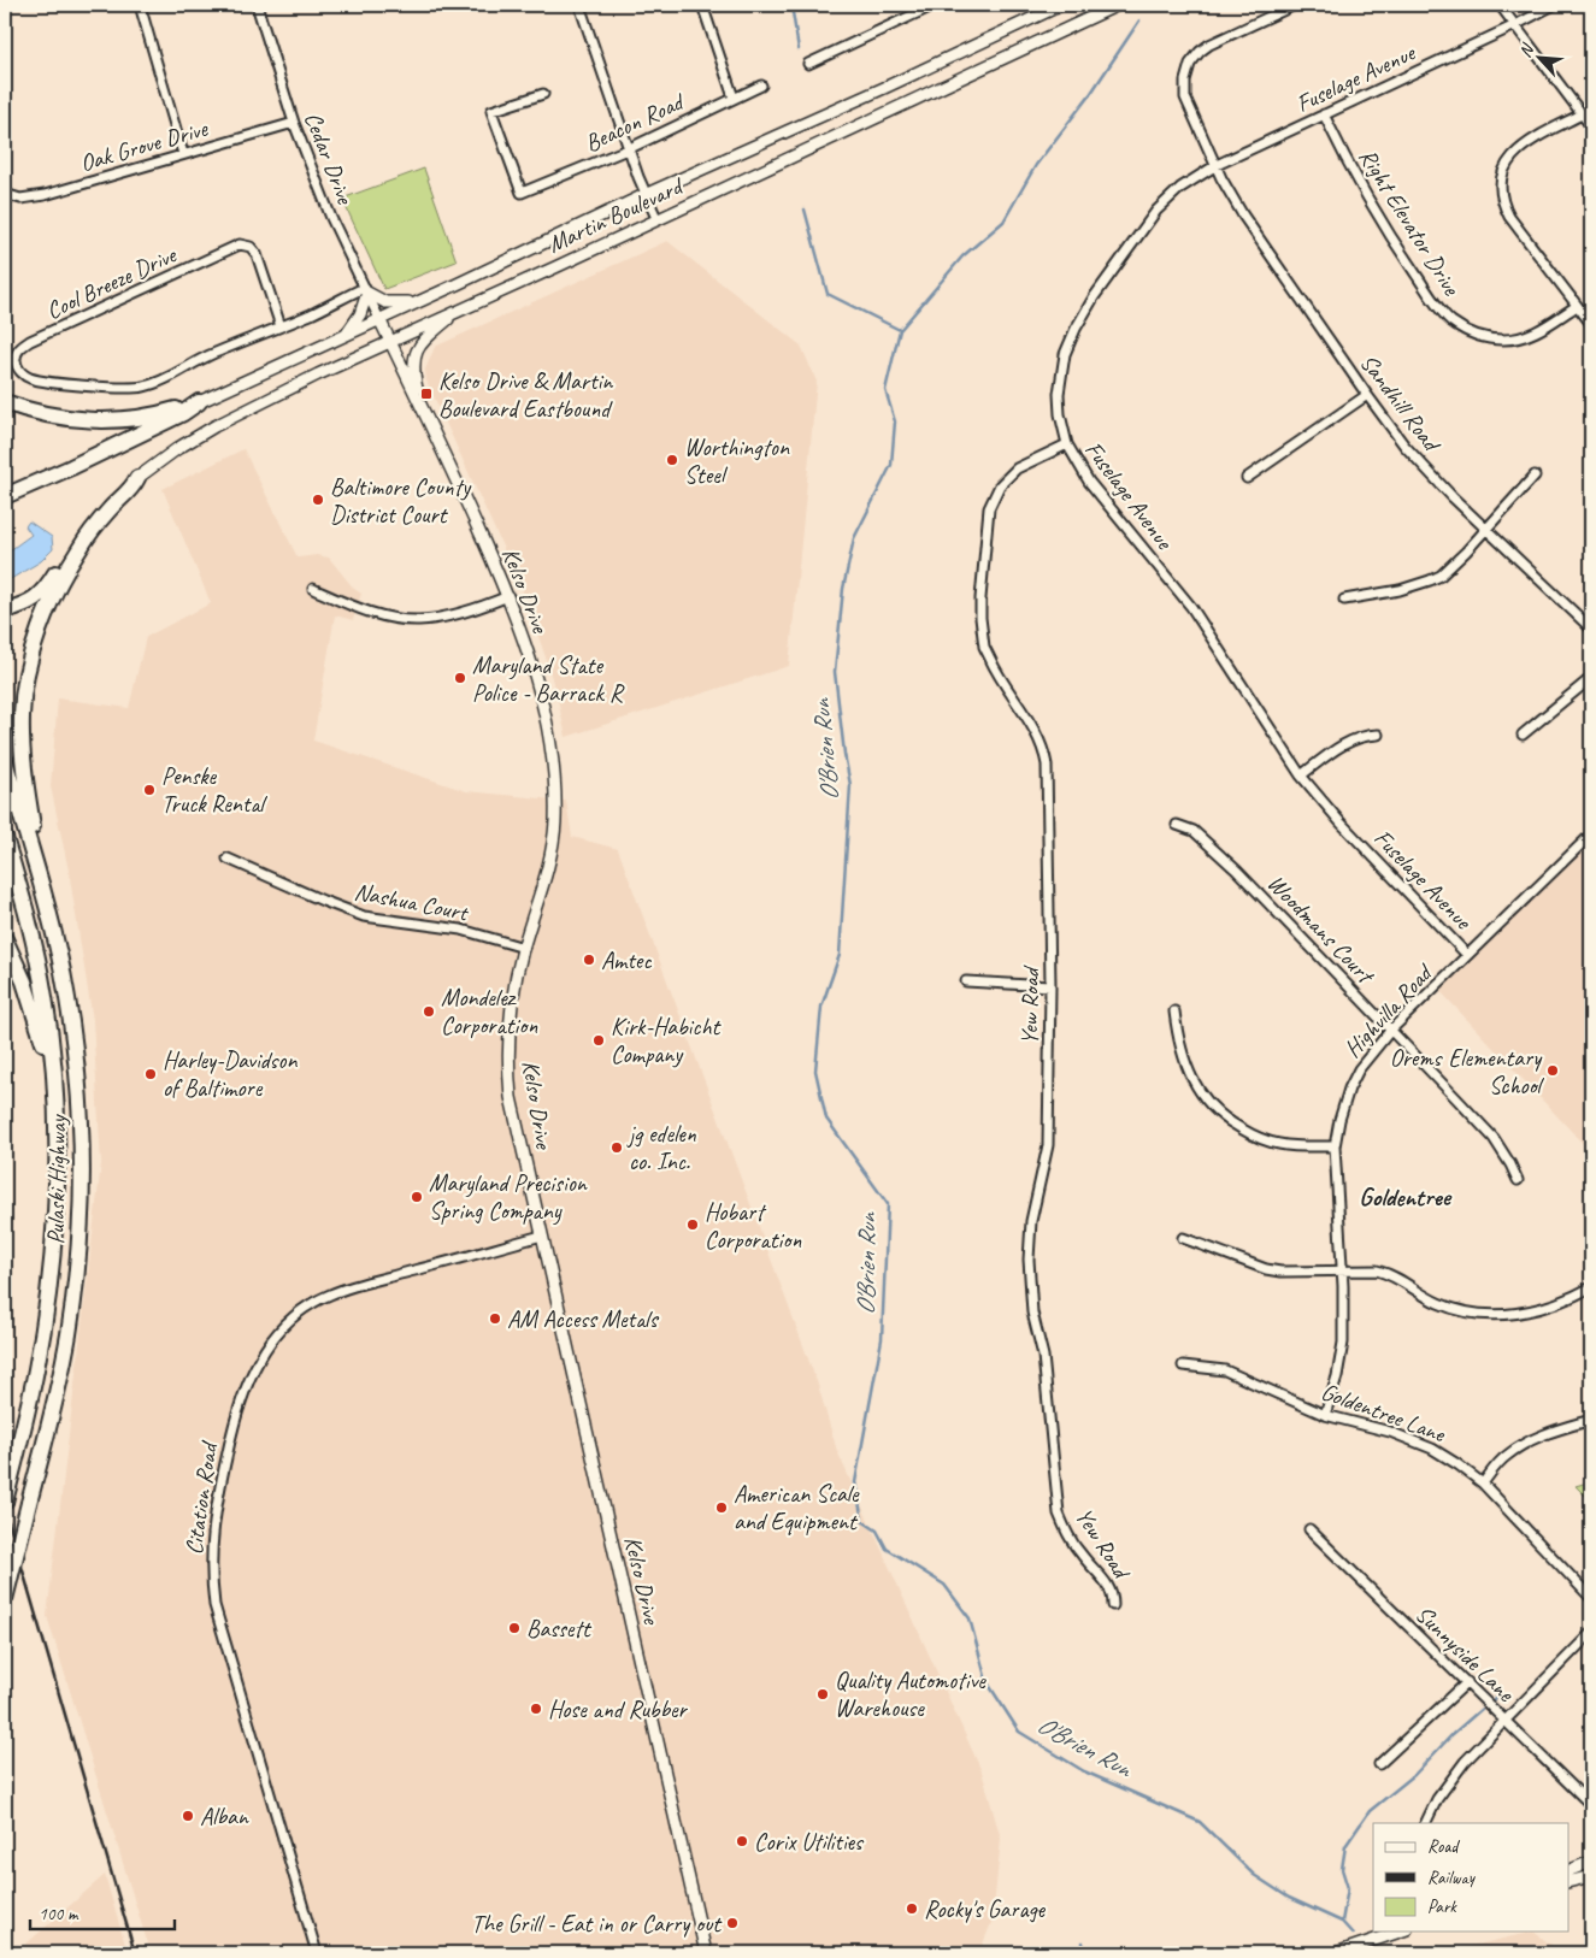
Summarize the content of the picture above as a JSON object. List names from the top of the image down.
{
  "streets": {
    "highway": ["Pulaski Highway"],
    "main road": ["Martin Boulevard", "Kelso Drive"],
    "street": [
      "Fuselage Avenue",
      "Beacon Road",
      "Oak Grove Drive",
      "Cedar Drive",
      "Right Elevator Drive",
      "Cool Breeze Drive",
      "Sandhill Road",
      "Nashua Court",
      "Woodmans Court",
      "Yew Road",
      "Highvilla Road",
      "Goldentree Lane",
      "Citation Road",
      "Sunnyside Lane"
    ]
  },
  "crossings": [
    ["Fuselage Avenue", "Right Elevator Drive"],
    ["Fuselage Avenue", "Sandhill Road"],
    ["Fuselage Avenue", "Yew Road"],
    ["Fuselage Avenue", "Highvilla Road"],
    ["Oak Grove Drive", "Cedar Drive"],
    ["Cedar Drive", "Martin Boulevard"],
    ["Cedar Drive", "Cool Breeze Drive"],
    ["Cedar Drive", "Kelso Drive"],
    ["Martin Boulevard", "Kelso Drive"],
    ["Kelso Drive", "Nashua Court"],
    ["Kelso Drive", "Citation Road"],
    ["Woodmans Court", "Highvilla Road"],
    ["Highvilla Road", "Goldentree Lane"]
  ],
  "districts": ["Goldentree"],
  "water": ["O'Brien Run"],
  "places": {
    "transit": ["Kelso Drive & Martin Boulevard Eastbound"],
    "other": [
      "Worthington Steel",
      "Baltimore County District Court",
      "Maryland State Police - Barrack R",
      "Penske Truck Rental",
      "Amtec",
      "Mondelez Corporation",
      "Kirk-Habicht Company",
      "Orems Elementary School",
      "Harley-Davidson of Baltimore",
      "jg edelen co. Inc.",
      "Maryland Precision Spring Company",
      "Hobart Corporation",
      "AM Access Metals",
      "American Scale and Equipment",
      "Bassett",
      "Quality Automotive Warehouse",
      "Hose and Rubber",
      "Alban",
      "Corix Utilities",
      "Rocky's Garage",
      "The Grill - Eat in or Carry out"
    ]
  },
  "legend": ["Road", "Railway", "Park"],
  "scale_bar": "100 m",
  "north": "top left"
}
